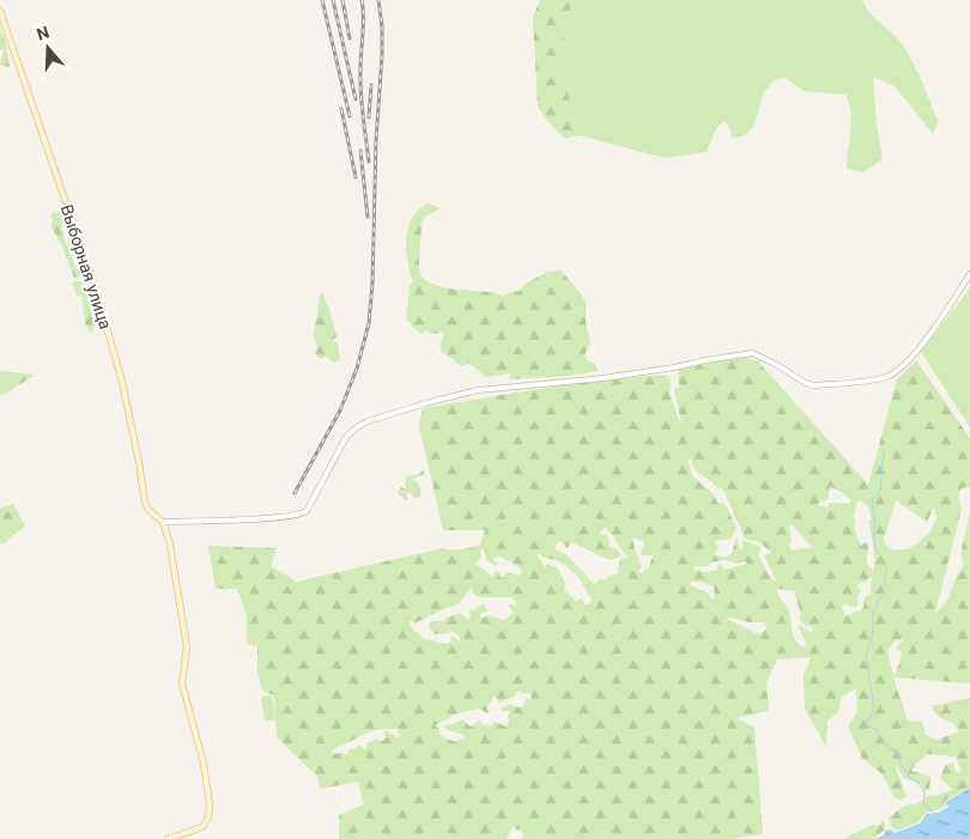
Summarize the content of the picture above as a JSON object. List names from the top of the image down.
{
  "streets": {
    "main road": ["Выборная улица"]
  },
  "north": "top"
}
